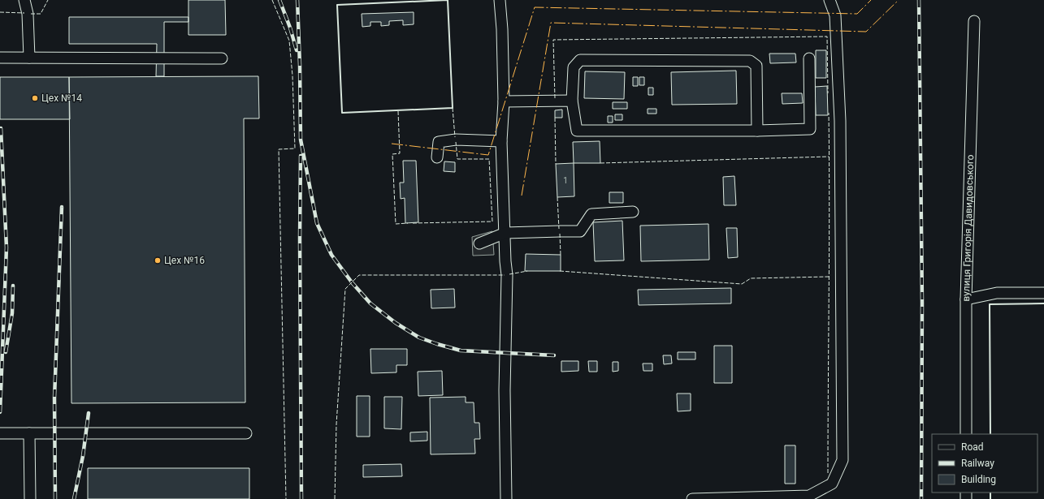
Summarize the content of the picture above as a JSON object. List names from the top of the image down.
{
  "streets": {
    "street": ["вулиця Григорія Давидовського"]
  },
  "places": ["Цех №14", "Цех №16"],
  "house_numbers": ["1"],
  "legend": ["Road", "Railway", "Building"]
}
